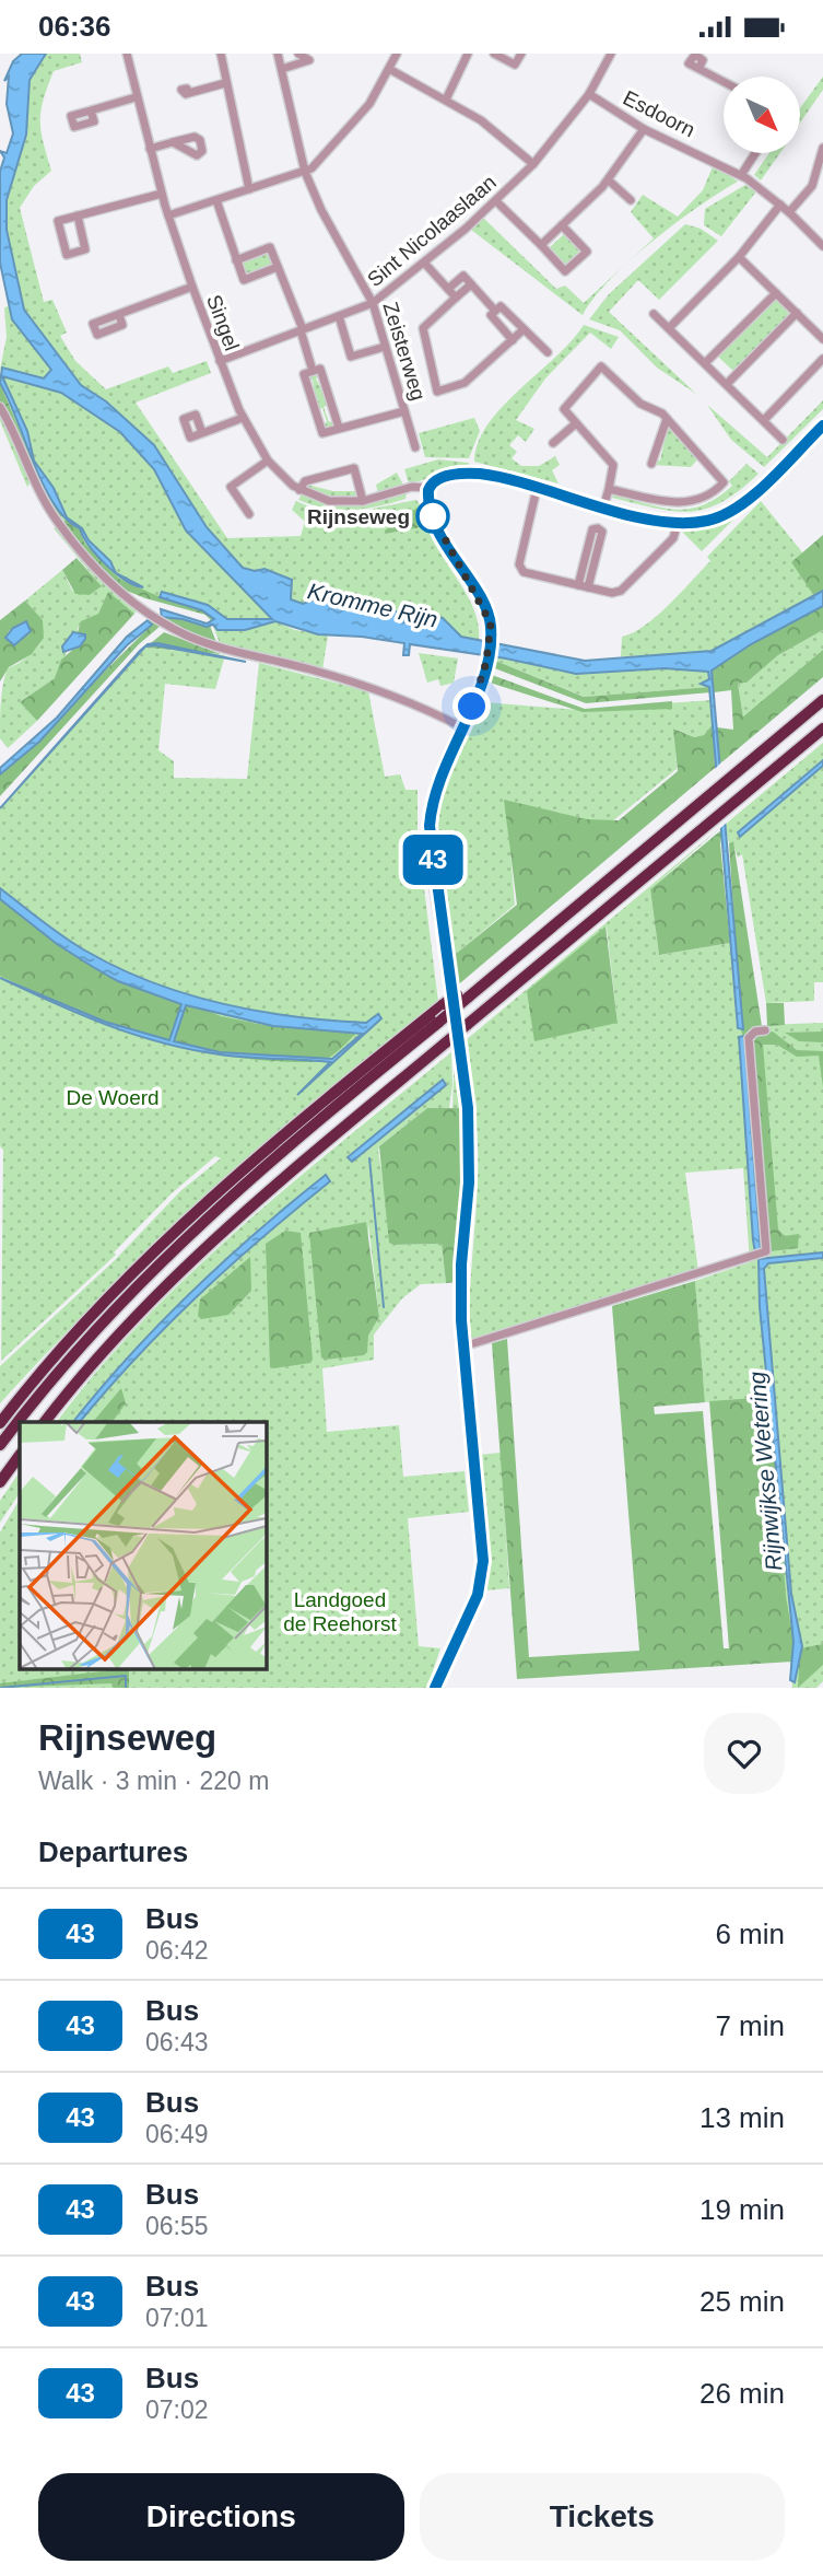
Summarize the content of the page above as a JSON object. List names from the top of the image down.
{
  "streets": {
    "street": [
      "Esdoorn",
      "Sint Nicolaaslaan",
      "Singel",
      "Zeisterweg"
    ]
  },
  "crossings": [
    ["Esdoorn", "Sint Nicolaaslaan"],
    ["Sint Nicolaaslaan", "Singel"],
    ["Sint Nicolaaslaan", "Zeisterweg"]
  ],
  "water": ["Kromme Rijn", "Rijnwijkse Wetering"],
  "parks": ["De Woerd", "Landgoed de Reehorst"],
  "places": ["Rijnseweg"],
  "lines": ["bus line 43"],
  "north": "bottom right",
  "page": {
    "status": "06:36",
    "on_map": "43",
    "heading": [
      ["Rijnseweg", "Walk · 3 min · 220 m"],
      "Departures"
    ],
    "list": [
      {
        "mark": "43",
        "name": "Bus",
        "note": "06:42",
        "value": "6 min"
      },
      {
        "mark": "43",
        "name": "Bus",
        "note": "06:43",
        "value": "7 min"
      },
      {
        "mark": "43",
        "name": "Bus",
        "note": "06:49",
        "value": "13 min"
      },
      {
        "mark": "43",
        "name": "Bus",
        "note": "06:55",
        "value": "19 min"
      },
      {
        "mark": "43",
        "name": "Bus",
        "note": "07:01",
        "value": "25 min"
      },
      {
        "mark": "43",
        "name": "Bus",
        "note": "07:02",
        "value": "26 min"
      }
    ],
    "buttons": ["Directions", "Tickets"]
  }
}
